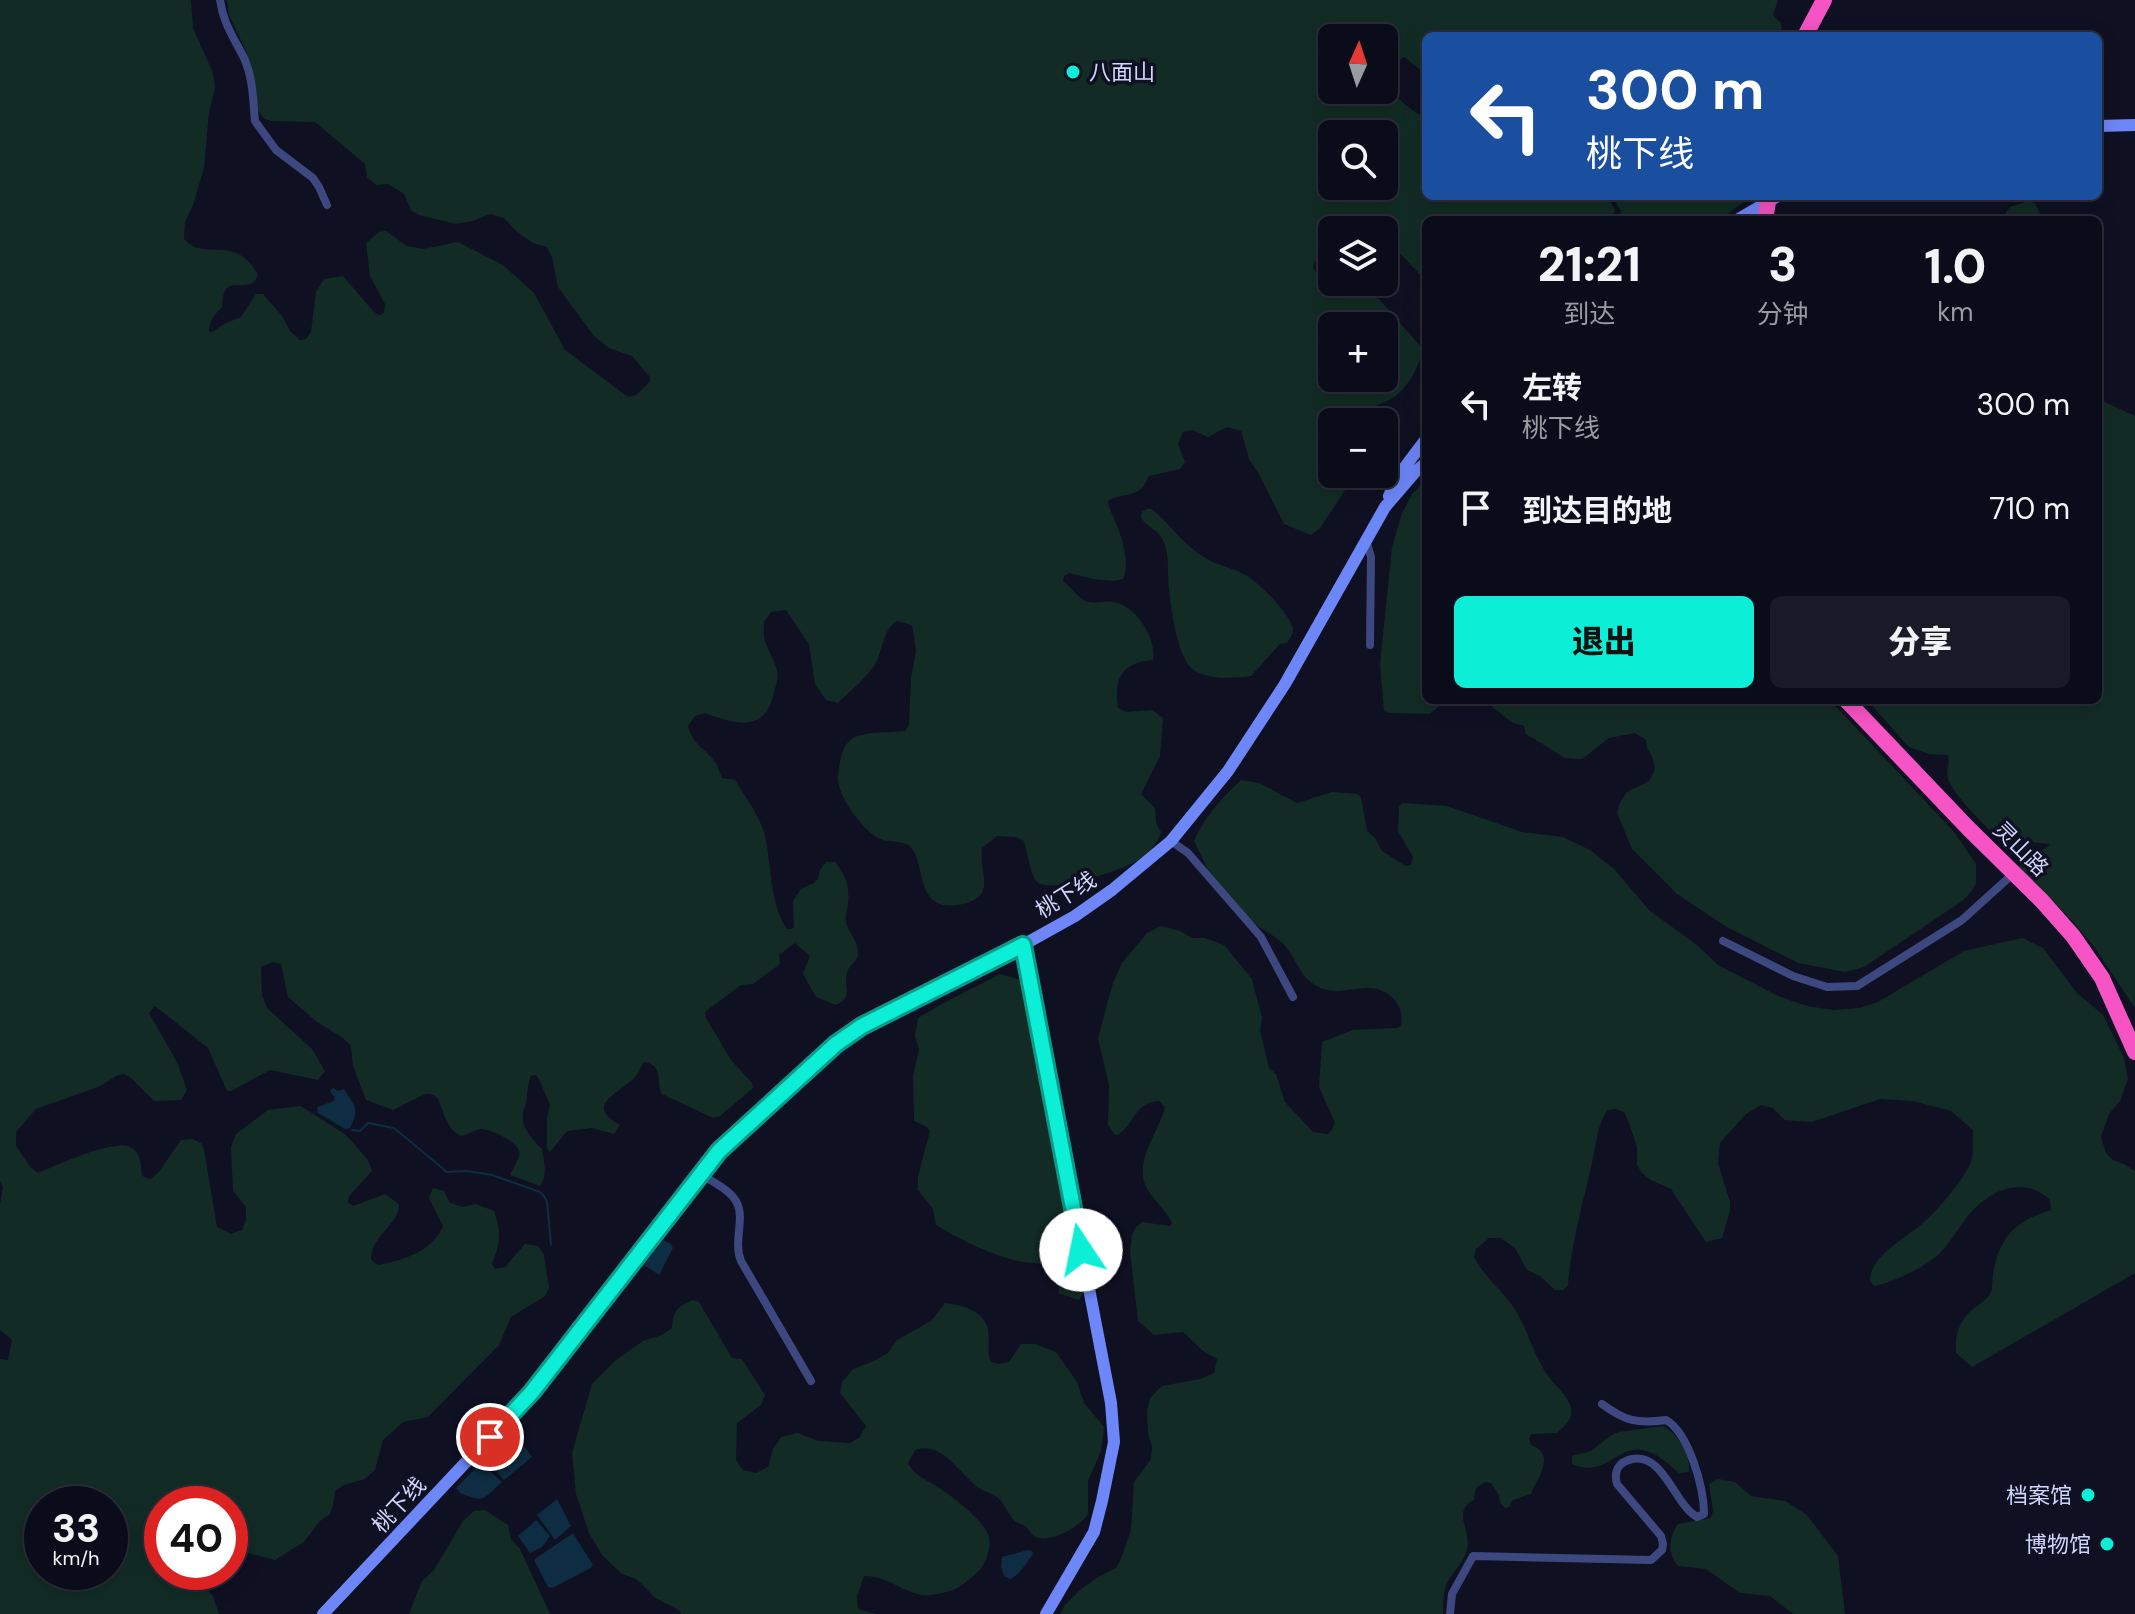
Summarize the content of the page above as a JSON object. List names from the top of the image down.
{
  "streets": {
    "highway": ["灵山路"],
    "main road": ["桃下线"]
  },
  "places": ["八面山", "档案馆", "博物馆"],
  "north": "top",
  "page": {
    "map_buttons": ["+", "−"],
    "turn": ["300 m", "桃下线"],
    "eta": [
      "21:21",
      "到达",
      "3",
      "分钟",
      "1.0",
      "km"
    ],
    "list": [
      {
        "name": "左转",
        "note": "桃下线",
        "value": "300 m"
      },
      {
        "name": "到达目的地",
        "value": "710 m"
      }
    ],
    "buttons": ["退出", "分享"],
    "speed": "33 km/h",
    "limit": "40"
  }
}
